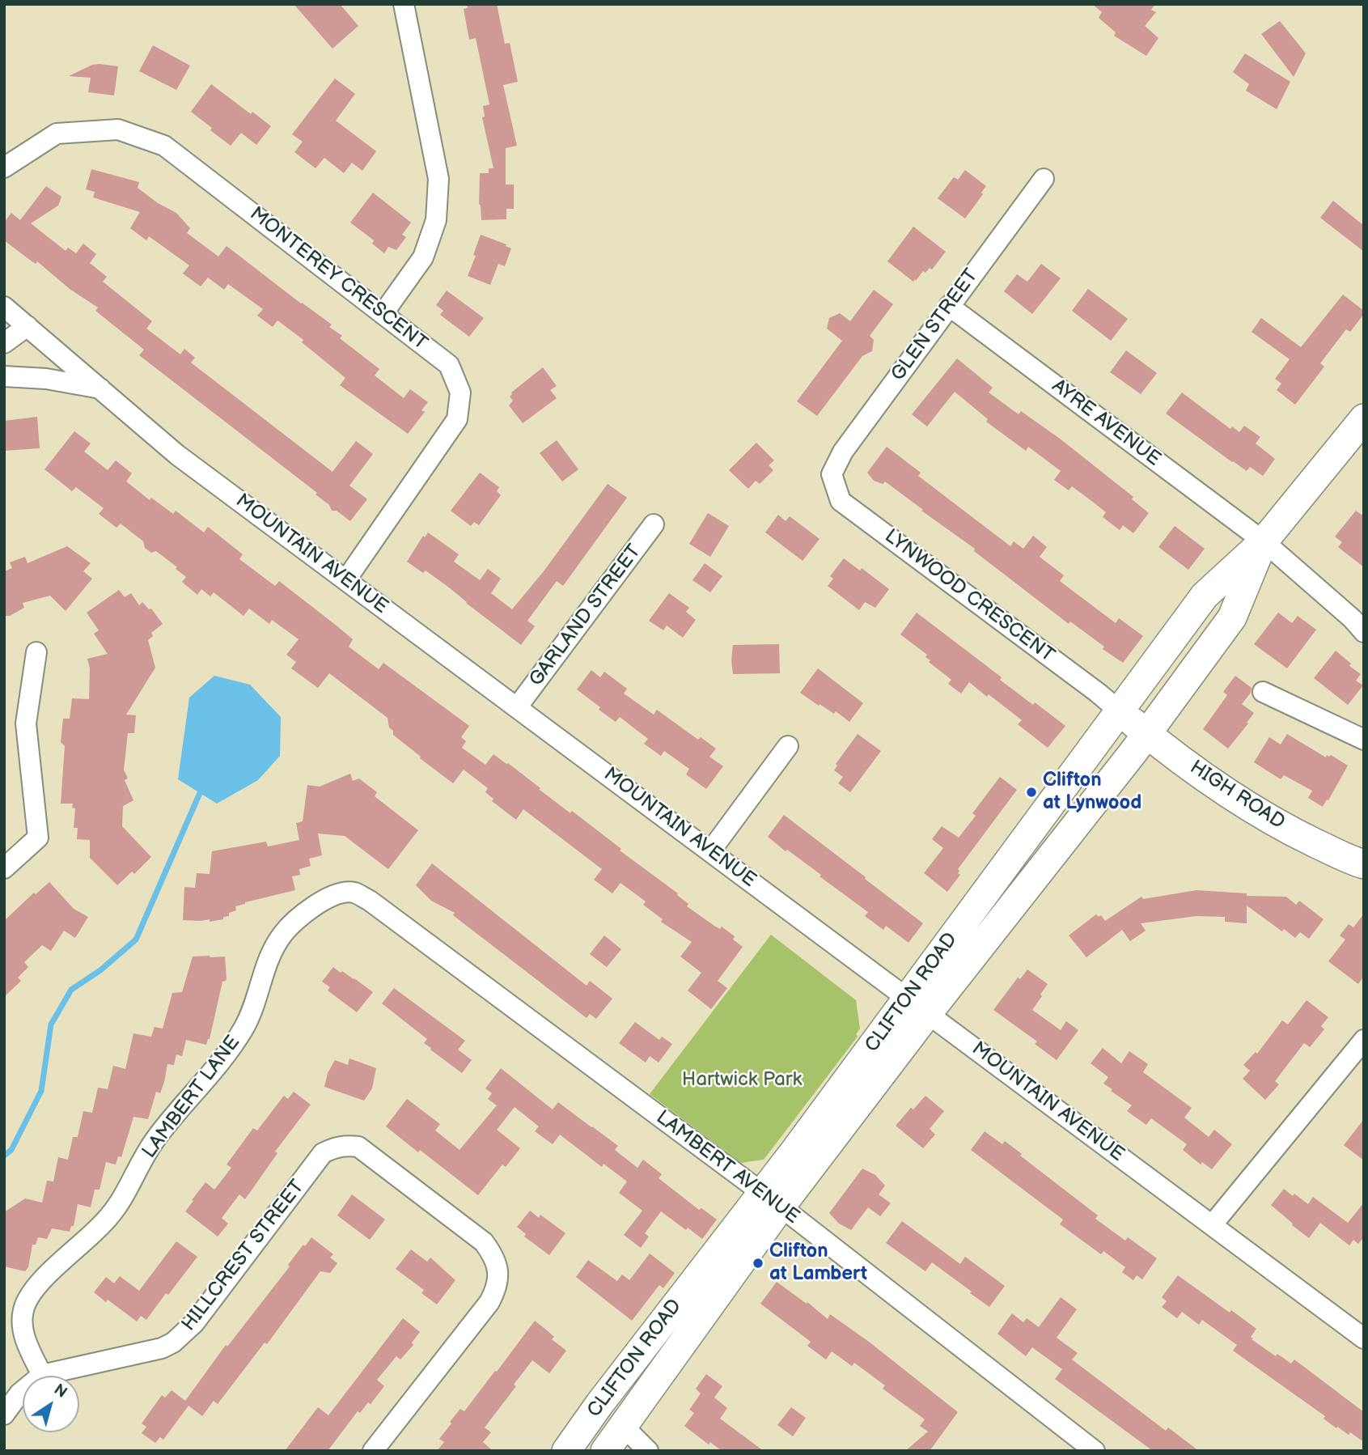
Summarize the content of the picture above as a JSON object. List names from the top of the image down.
{
  "streets": {
    "main road": ["HIGH ROAD", "CLIFTON ROAD"],
    "street": [
      "MONTEREY CRESCENT",
      "GLEN STREET",
      "AYRE AVENUE",
      "MOUNTAIN AVENUE",
      "LYNWOOD CRESCENT",
      "GARLAND STREET",
      "LAMBERT LANE",
      "LAMBERT AVENUE",
      "HILLCREST STREET"
    ]
  },
  "crossings": [
    ["MONTEREY CRESCENT", "MOUNTAIN AVENUE"],
    ["GLEN STREET", "AYRE AVENUE"],
    ["GLEN STREET", "LYNWOOD CRESCENT"],
    ["AYRE AVENUE", "CLIFTON ROAD"],
    ["MOUNTAIN AVENUE", "GARLAND STREET"],
    ["MOUNTAIN AVENUE", "CLIFTON ROAD"],
    ["LYNWOOD CRESCENT", "HIGH ROAD"],
    ["LYNWOOD CRESCENT", "CLIFTON ROAD"],
    ["HIGH ROAD", "CLIFTON ROAD"],
    ["CLIFTON ROAD", "LAMBERT AVENUE"],
    ["LAMBERT LANE", "LAMBERT AVENUE"],
    ["LAMBERT LANE", "HILLCREST STREET"]
  ],
  "parks": ["Hartwick Park"],
  "places": ["Clifton at Lynwood", "Clifton at Lambert"],
  "north": "top right"
}
